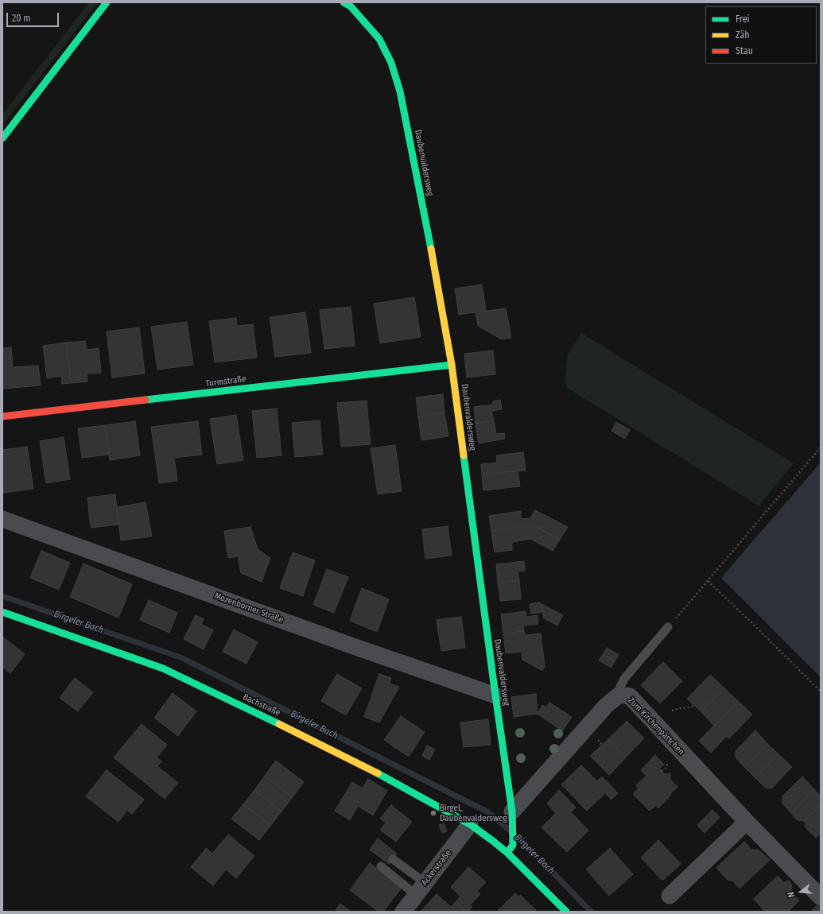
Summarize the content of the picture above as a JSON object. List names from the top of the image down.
{
  "streets": {
    "street": [
      "Daubenvaldersweg",
      "Turmstraße",
      "Mozenborner Straße",
      "Bachstraße",
      "Zum Kirchenpättchen",
      "Ackerstraße"
    ]
  },
  "crossings": [
    ["Daubenvaldersweg", "Turmstraße"],
    ["Daubenvaldersweg", "Mozenborner Straße"],
    ["Daubenvaldersweg", "Bachstraße"],
    ["Daubenvaldersweg", "Zum Kirchenpättchen"],
    ["Bachstraße", "Ackerstraße"]
  ],
  "water": ["Birgeler Bach"],
  "places": ["Birgel, Daubenvaldersweg"],
  "legend": ["Frei", "Zäh", "Stau"],
  "scale_bar": "20 m",
  "north": "left"
}
